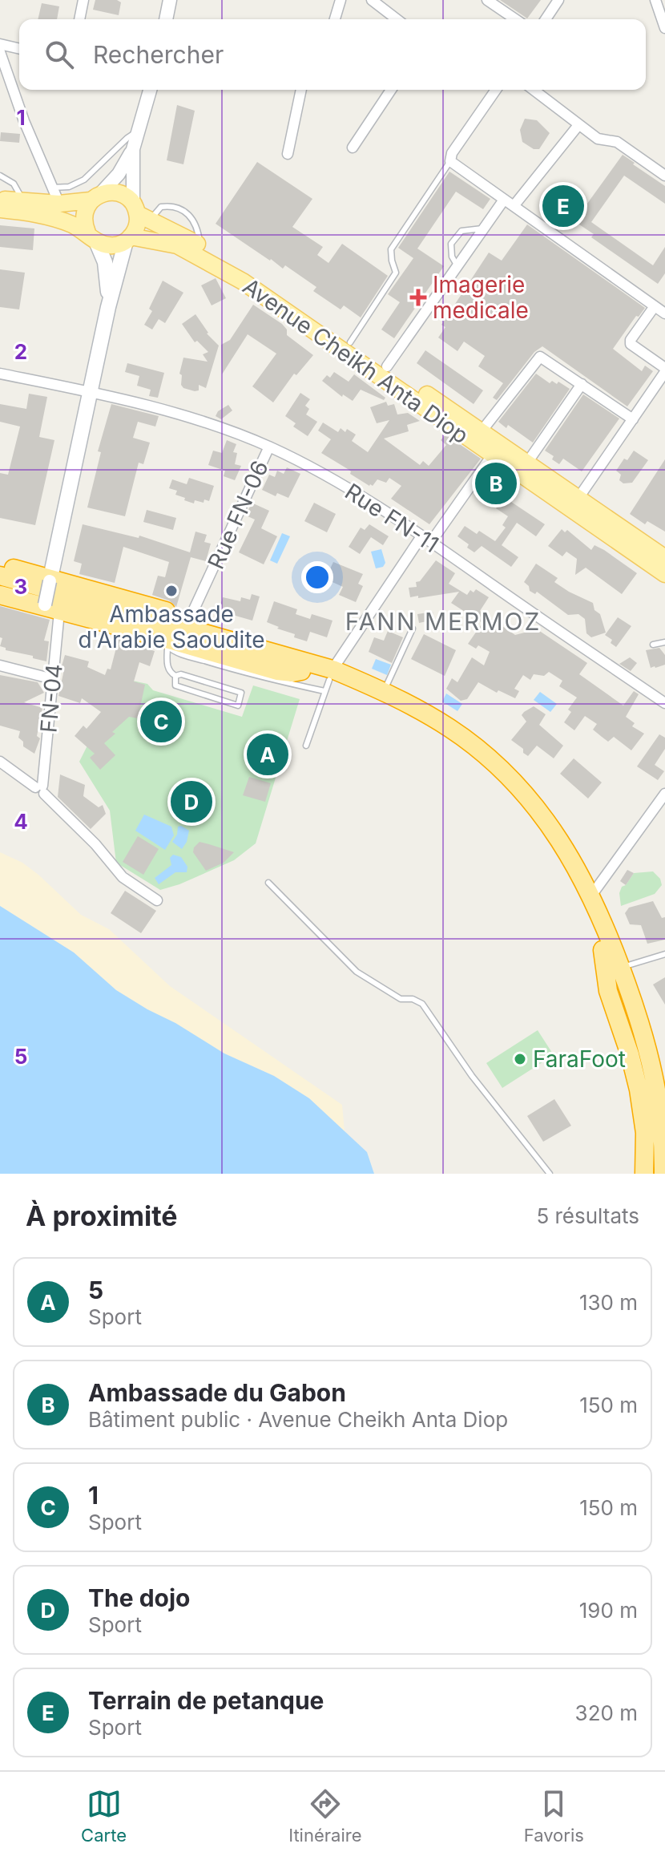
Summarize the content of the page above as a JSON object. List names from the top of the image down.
{
  "streets": {
    "main road": ["Avenue Cheikh Anta Diop"],
    "street": ["Rue FN-06", "Rue FN-11", "FN-04"]
  },
  "crossings": [
    ["Rue FN-06", "Rue FN-11"]
  ],
  "districts": ["FANN MERMOZ"],
  "places": {
    "health": ["Imagerie medicale"],
    "other": ["Ambassade d'Arabie Saoudite", "FaraFoot"]
  },
  "page": {
    "search": "Rechercher",
    "pins": [
      "E",
      "B",
      "C",
      "A",
      "D"
    ],
    "heading": ["À proximité", "5 résultats"],
    "list": [
      {
        "mark": "A",
        "name": "5",
        "note": "Sport",
        "value": "130 m"
      },
      {
        "mark": "B",
        "name": "Ambassade du Gabon",
        "note": "Bâtiment public · Avenue Cheikh Anta Diop",
        "value": "150 m"
      },
      {
        "mark": "C",
        "name": "1",
        "note": "Sport",
        "value": "150 m"
      },
      {
        "mark": "D",
        "name": "The dojo",
        "note": "Sport",
        "value": "190 m"
      },
      {
        "mark": "E",
        "name": "Terrain de petanque",
        "note": "Sport",
        "value": "320 m"
      }
    ],
    "nav": ["Carte", "Itinéraire", "Favoris"]
  },
  "grid": {
    "rows": [
      "1",
      "2",
      "3",
      "4",
      "5"
    ]
  }
}
